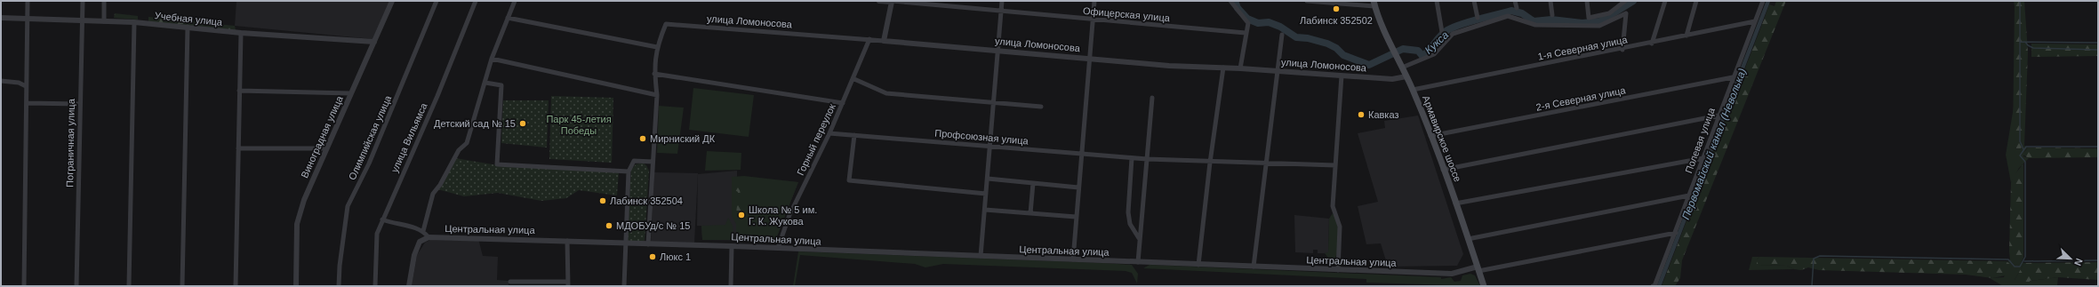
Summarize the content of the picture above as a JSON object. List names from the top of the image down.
{
  "streets": {
    "main road": ["Армавирское шоссе"],
    "street": [
      "Офицерская улица",
      "Учебная улица",
      "улица Ломоносова",
      "1-я Северная улица",
      "2-я Северная улица",
      "Виноградная улица",
      "Профсоюзная улица",
      "Олимпийская улица",
      "улица Вильямса",
      "Горный переулок",
      "Полевая улица",
      "Пограничная улица",
      "Центральная улица"
    ]
  },
  "crossings": [
    ["Учебная улица", "Виноградная улица"],
    ["Учебная улица", "Пограничная улица"],
    ["улица Ломоносова", "Армавирское шоссе"],
    ["улица Ломоносова", "Горный переулок"],
    ["1-я Северная улица", "Армавирское шоссе"],
    ["1-я Северная улица", "Полевая улица"],
    ["2-я Северная улица", "Армавирское шоссе"],
    ["2-я Северная улица", "Полевая улица"],
    ["Профсоюзная улица", "Горный переулок"],
    ["Армавирское шоссе", "Центральная улица"],
    ["Горный переулок", "Центральная улица"]
  ],
  "water": ["Кукса", "Первомайский канал (Неволька)"],
  "parks": ["Парк 45-летия Победы"],
  "places": [
    "Лабинск 352502",
    "Кавказ",
    "Детский сад № 15",
    "Мирниский ДК",
    "Лабинск 352504",
    "Школа № 5 им. Г. К. Жукова",
    "МДОБУд/с № 15",
    "Люкс 1"
  ],
  "north": "bottom right"
}
